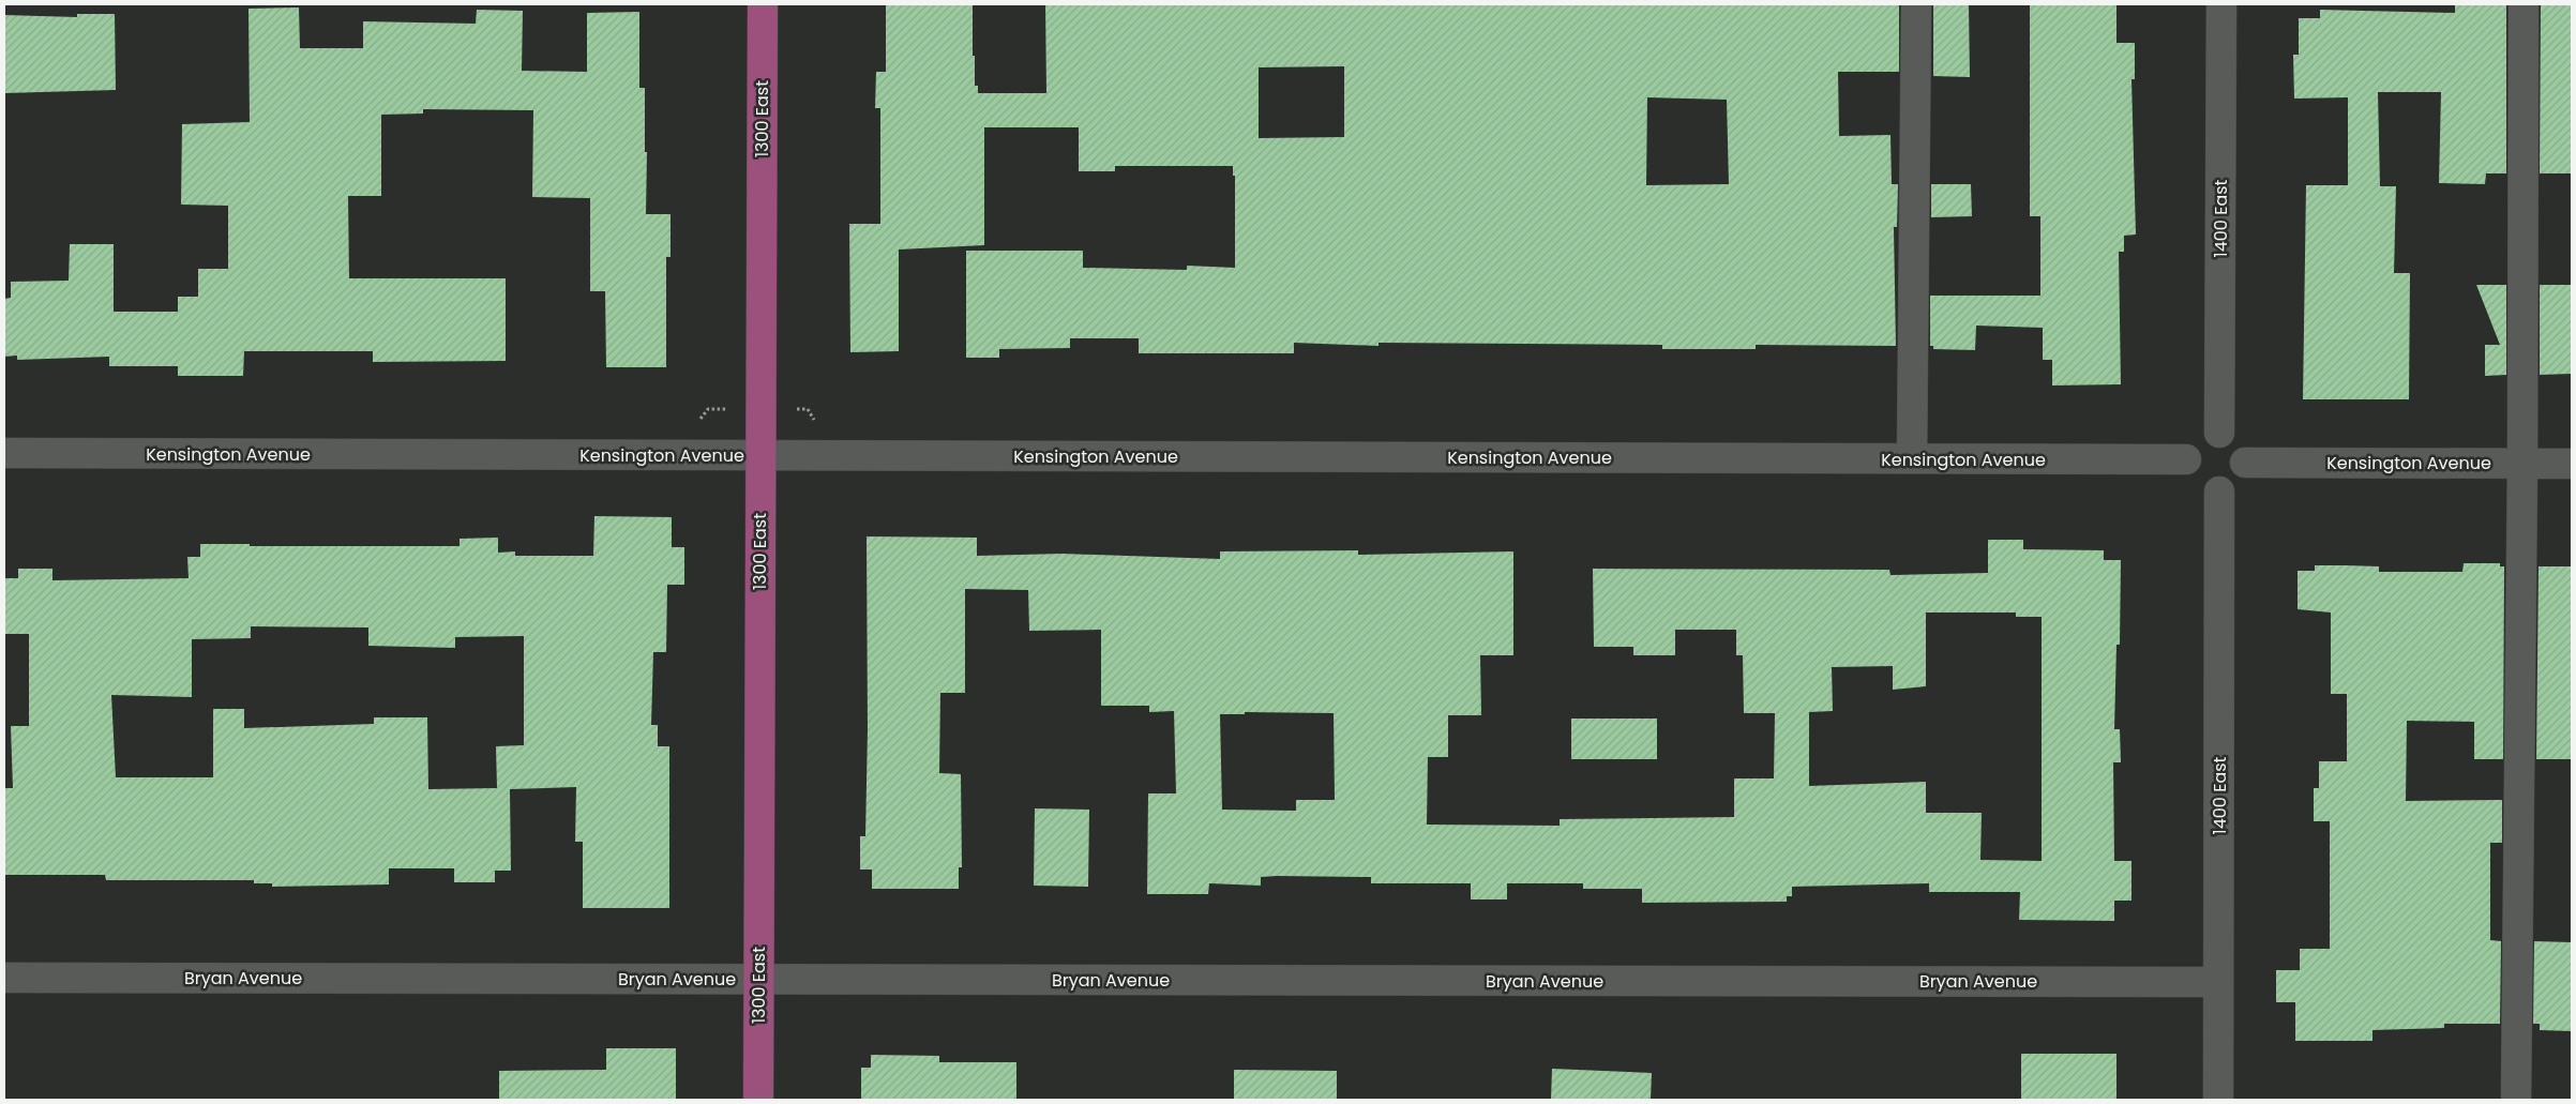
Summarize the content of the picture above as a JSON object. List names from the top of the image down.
{
  "streets": {
    "main road": ["1300 East"],
    "street": ["1400 East", "Kensington Avenue", "Bryan Avenue"]
  },
  "crossings": [
    ["1300 East", "Kensington Avenue"],
    ["1300 East", "Bryan Avenue"],
    ["1400 East", "Kensington Avenue"],
    ["1400 East", "Bryan Avenue"]
  ]
}
